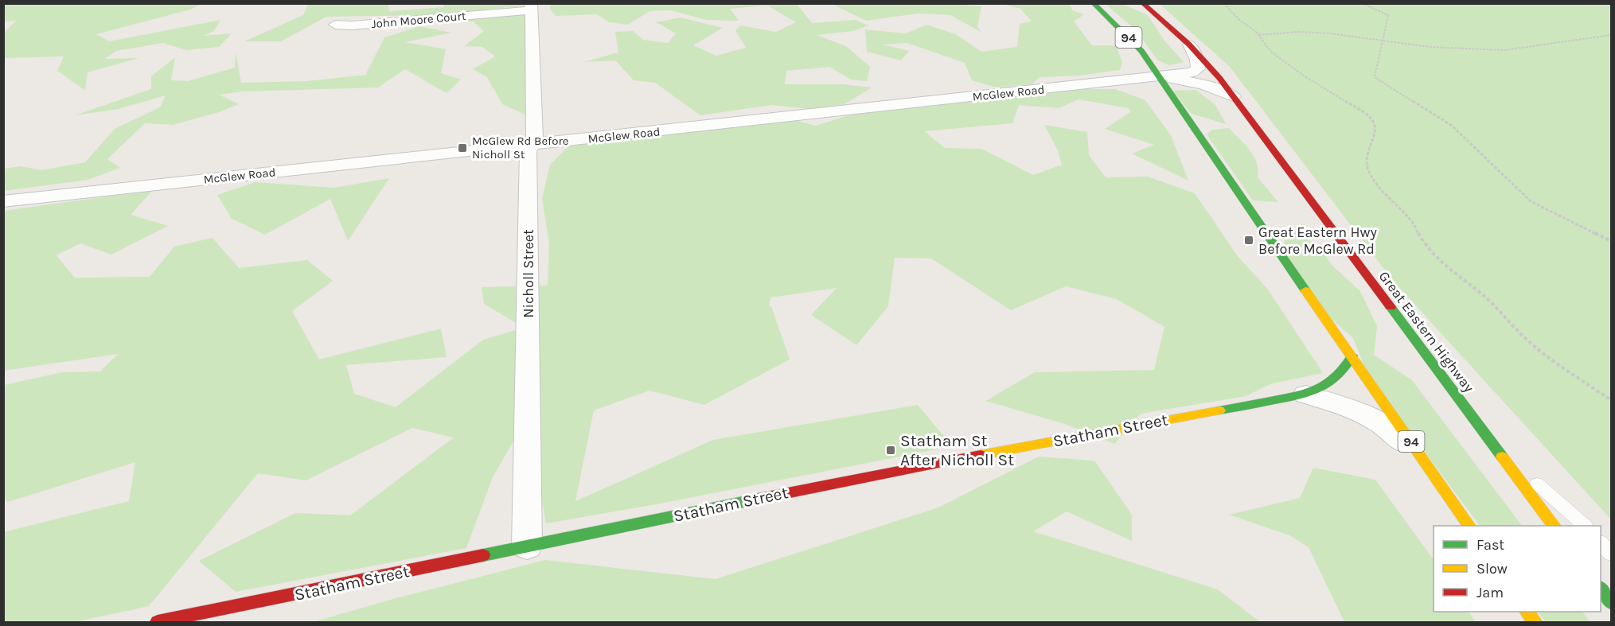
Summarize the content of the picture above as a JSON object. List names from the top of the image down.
{
  "streets": {
    "main road": ["94", "Great Eastern Highway", "Statham Street"],
    "street": ["John Moore Court", "McGlew Road", "Nicholl Street"]
  },
  "crossings": [
    ["John Moore Court", "Nicholl Street"],
    ["94", "McGlew Road"],
    ["94", "Statham Street"],
    ["McGlew Road", "Nicholl Street"],
    ["McGlew Road", "Great Eastern Highway"],
    ["Nicholl Street", "Statham Street"]
  ],
  "places": {
    "transit": ["McGlew Rd Before Nicholl St", "Great Eastern Hwy Before McGlew Rd", "Statham St After Nicholl St"]
  },
  "legend": ["Fast", "Slow", "Jam"]
}
